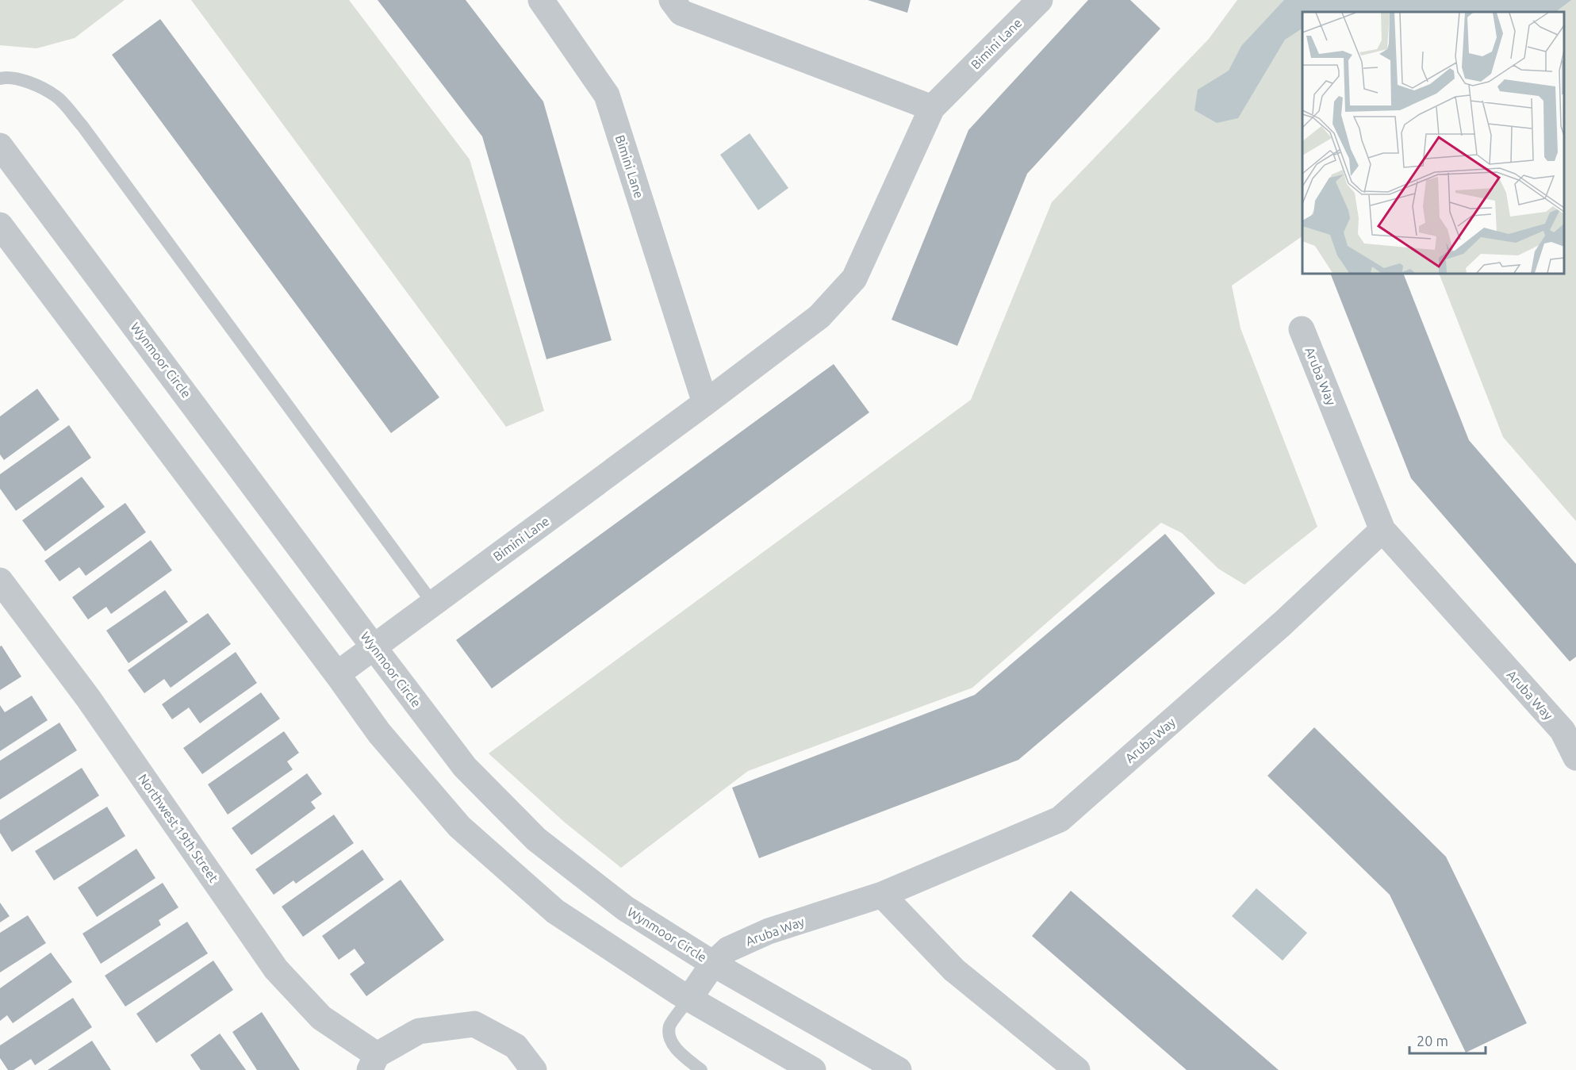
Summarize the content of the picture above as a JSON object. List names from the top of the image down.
{
  "streets": {
    "street": [
      "Bimini Lane",
      "Wynmoor Circle",
      "Aruba Way",
      "Northwest 19th Street"
    ]
  },
  "crossings": [
    ["Bimini Lane", "Wynmoor Circle"],
    ["Wynmoor Circle", "Aruba Way"]
  ],
  "scale_bar": "20 m"
}
